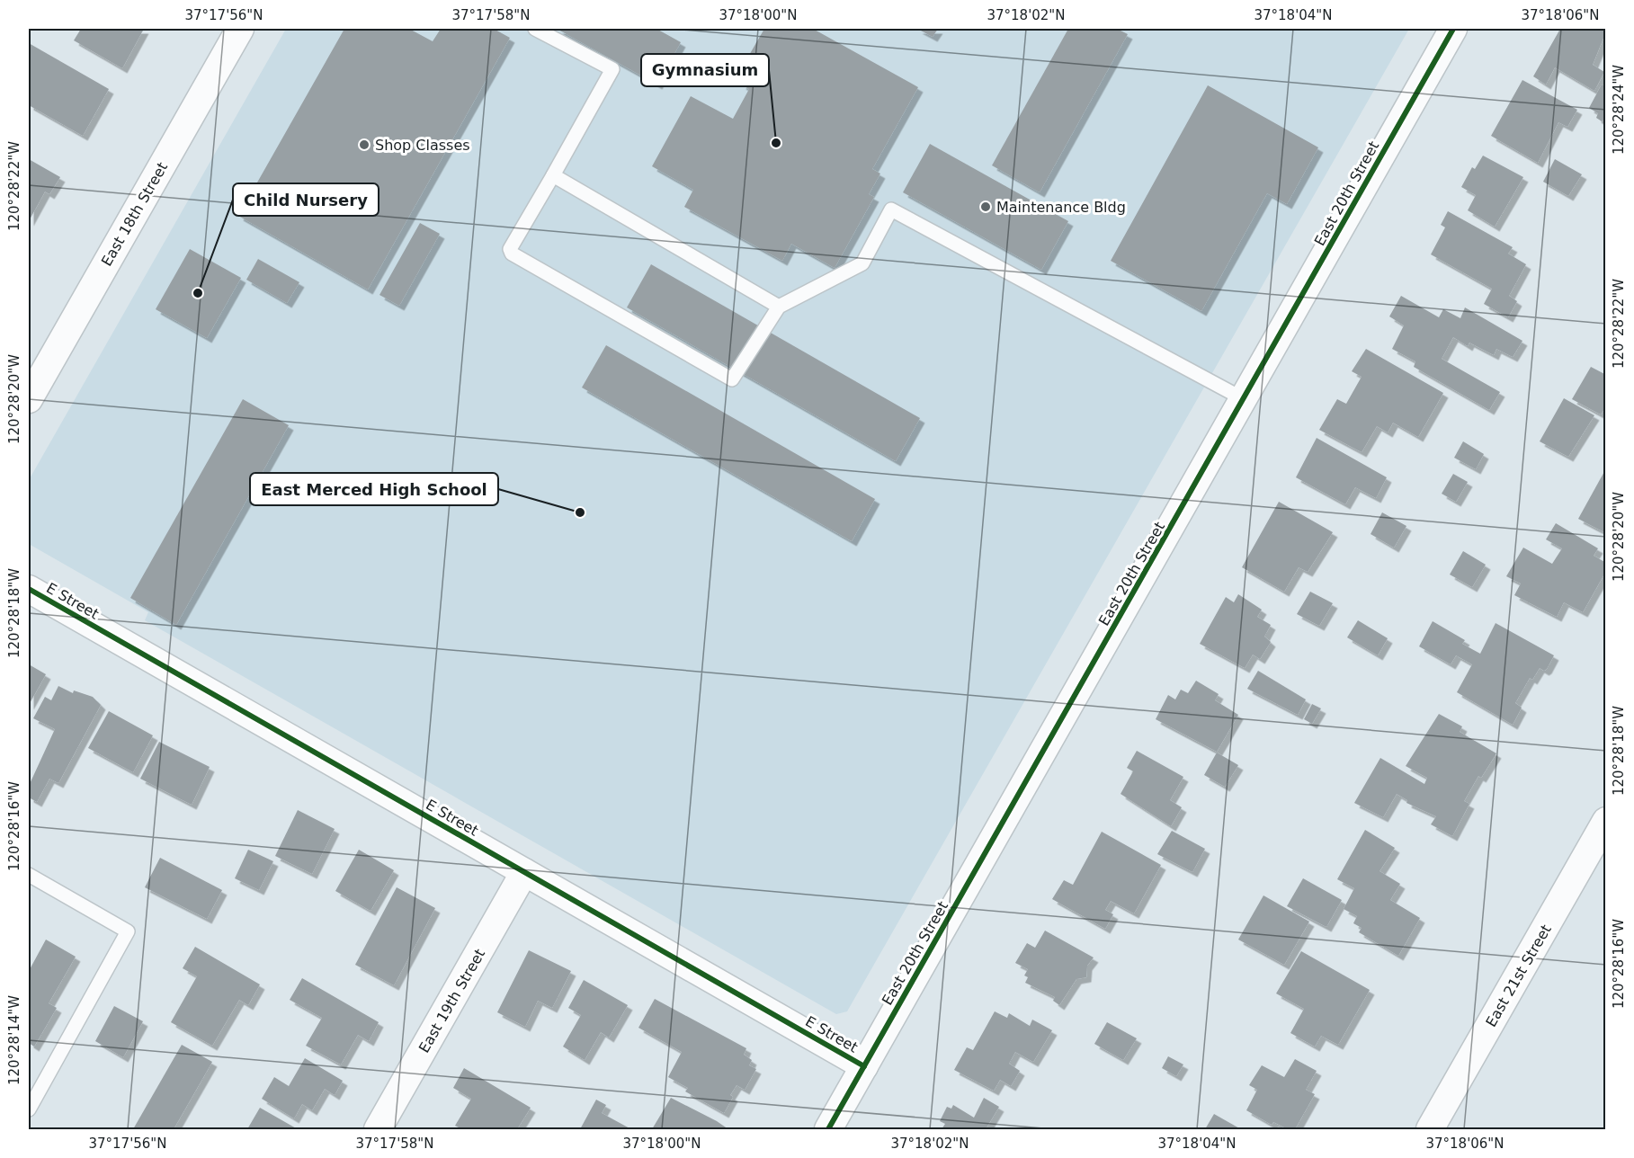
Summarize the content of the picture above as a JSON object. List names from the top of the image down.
{
  "streets": {
    "street": [
      "East 20th Street",
      "East 18th Street",
      "E Street",
      "East 21st Street",
      "East 19th Street"
    ]
  },
  "crossings": [
    ["East 20th Street", "E Street"],
    ["E Street", "East 19th Street"]
  ],
  "places": [
    "Gymnasium",
    "Shop Classes",
    "Maintenance Bldg",
    "Child Nursery",
    "East Merced High School"
  ],
  "coordinates": [
    "37°17'56\"N",
    "37°17'58\"N",
    "37°18'00\"N",
    "37°18'02\"N",
    "37°18'04\"N",
    "37°18'06\"N",
    "120°28'24\"W",
    "120°28'22\"W",
    "120°28'20\"W",
    "120°28'18\"W",
    "120°28'16\"W",
    "120°28'14\"W"
  ]
}
